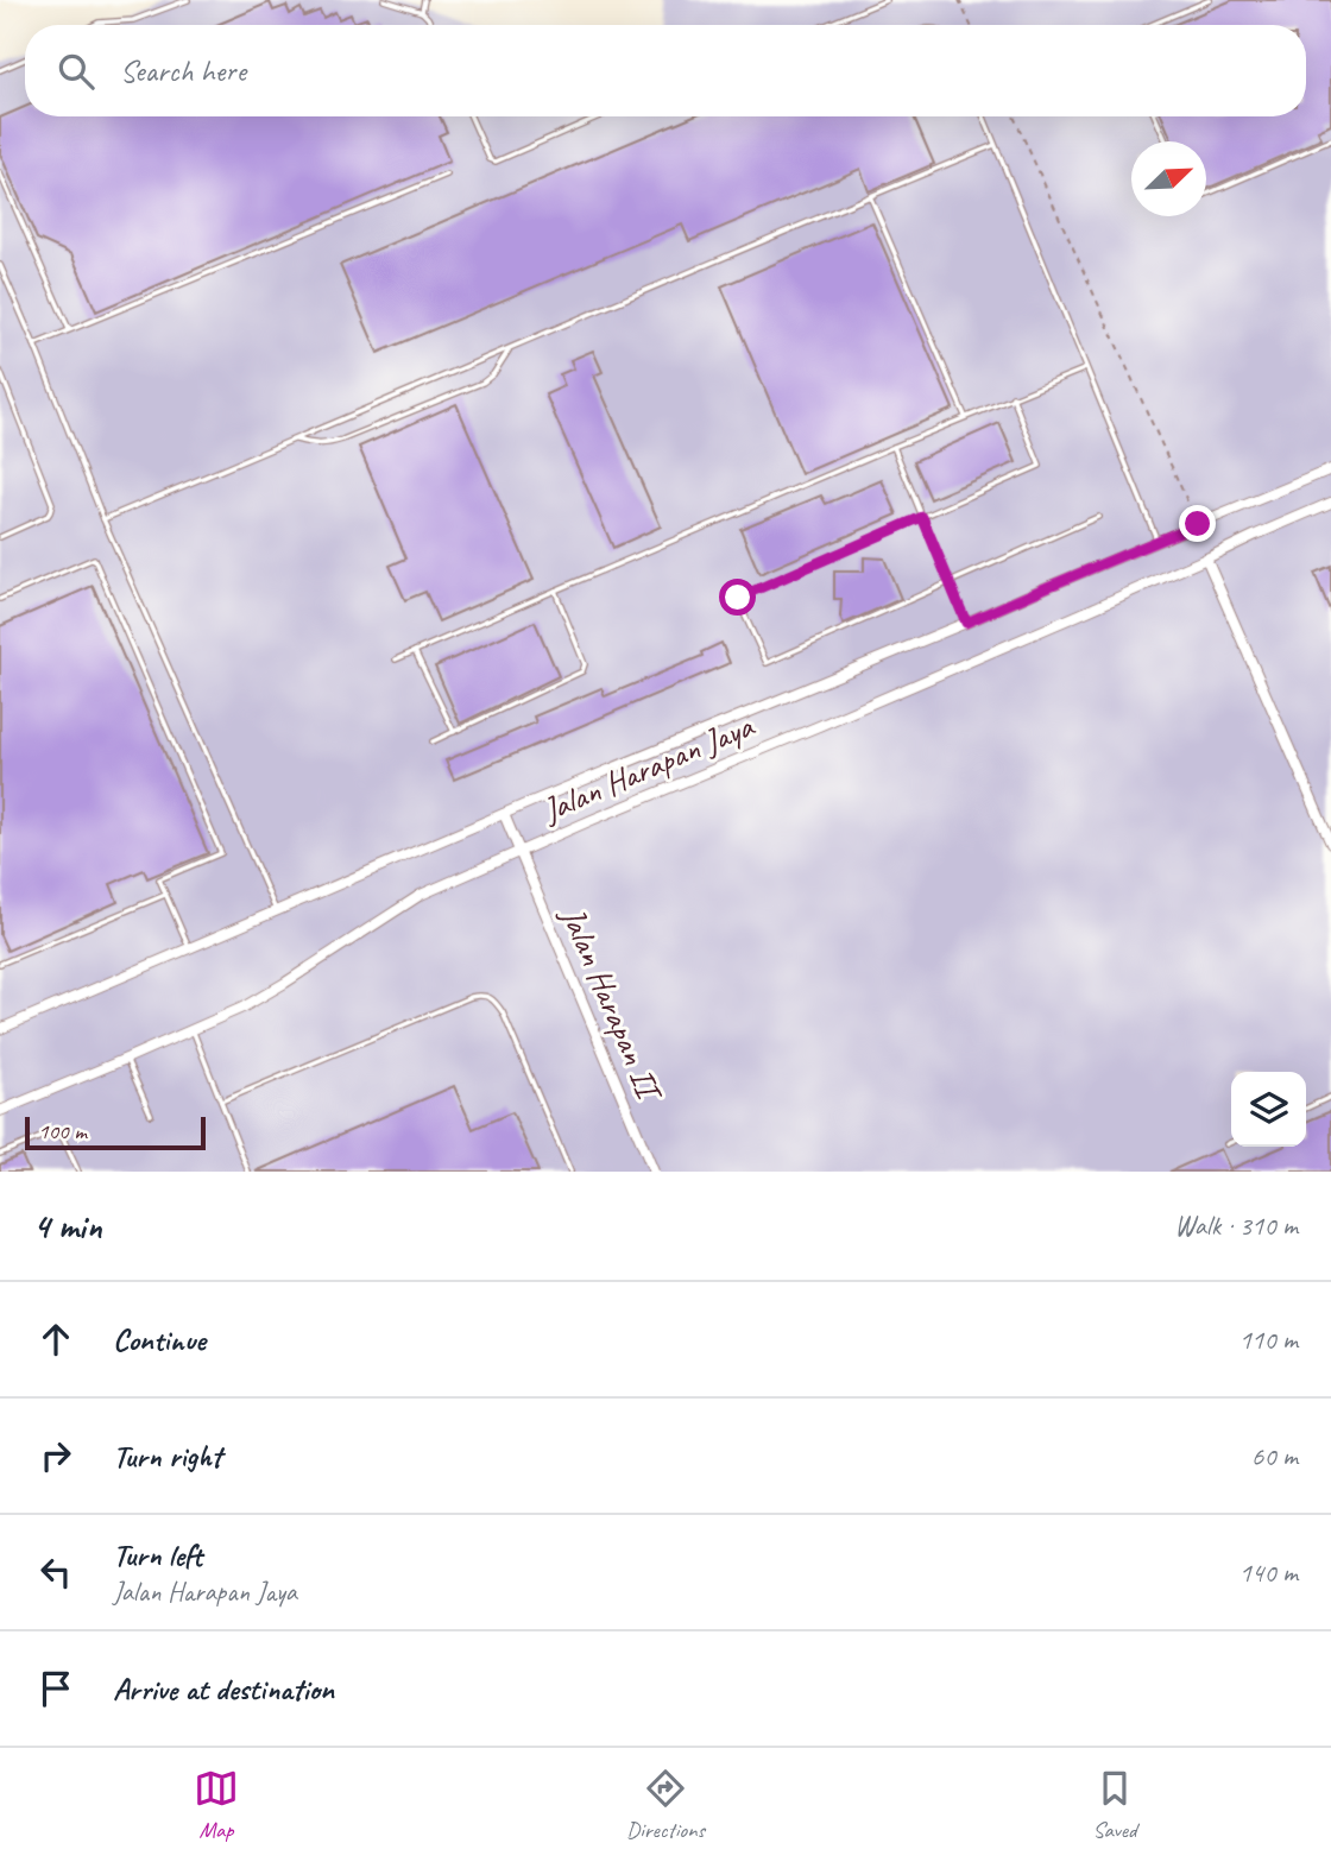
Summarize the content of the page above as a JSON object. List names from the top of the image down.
{
  "streets": {
    "street": ["Jalan Harapan Jaya", "Jalan Harapan II"]
  },
  "crossings": [
    ["Jalan Harapan Jaya", "Jalan Harapan II"]
  ],
  "scale_bar": "100 m",
  "north": "top right",
  "page": {
    "search": "Search here",
    "scale": "100 m",
    "heading": ["4 min", "Walk · 310 m"],
    "list": [
      ["Continue", "110 m"],
      ["Turn right", "60 m"],
      ["Turn left", "Jalan Harapan Jaya", "140 m"],
      "Arrive at destination"
    ],
    "nav": ["Map", "Directions", "Saved"]
  }
}
